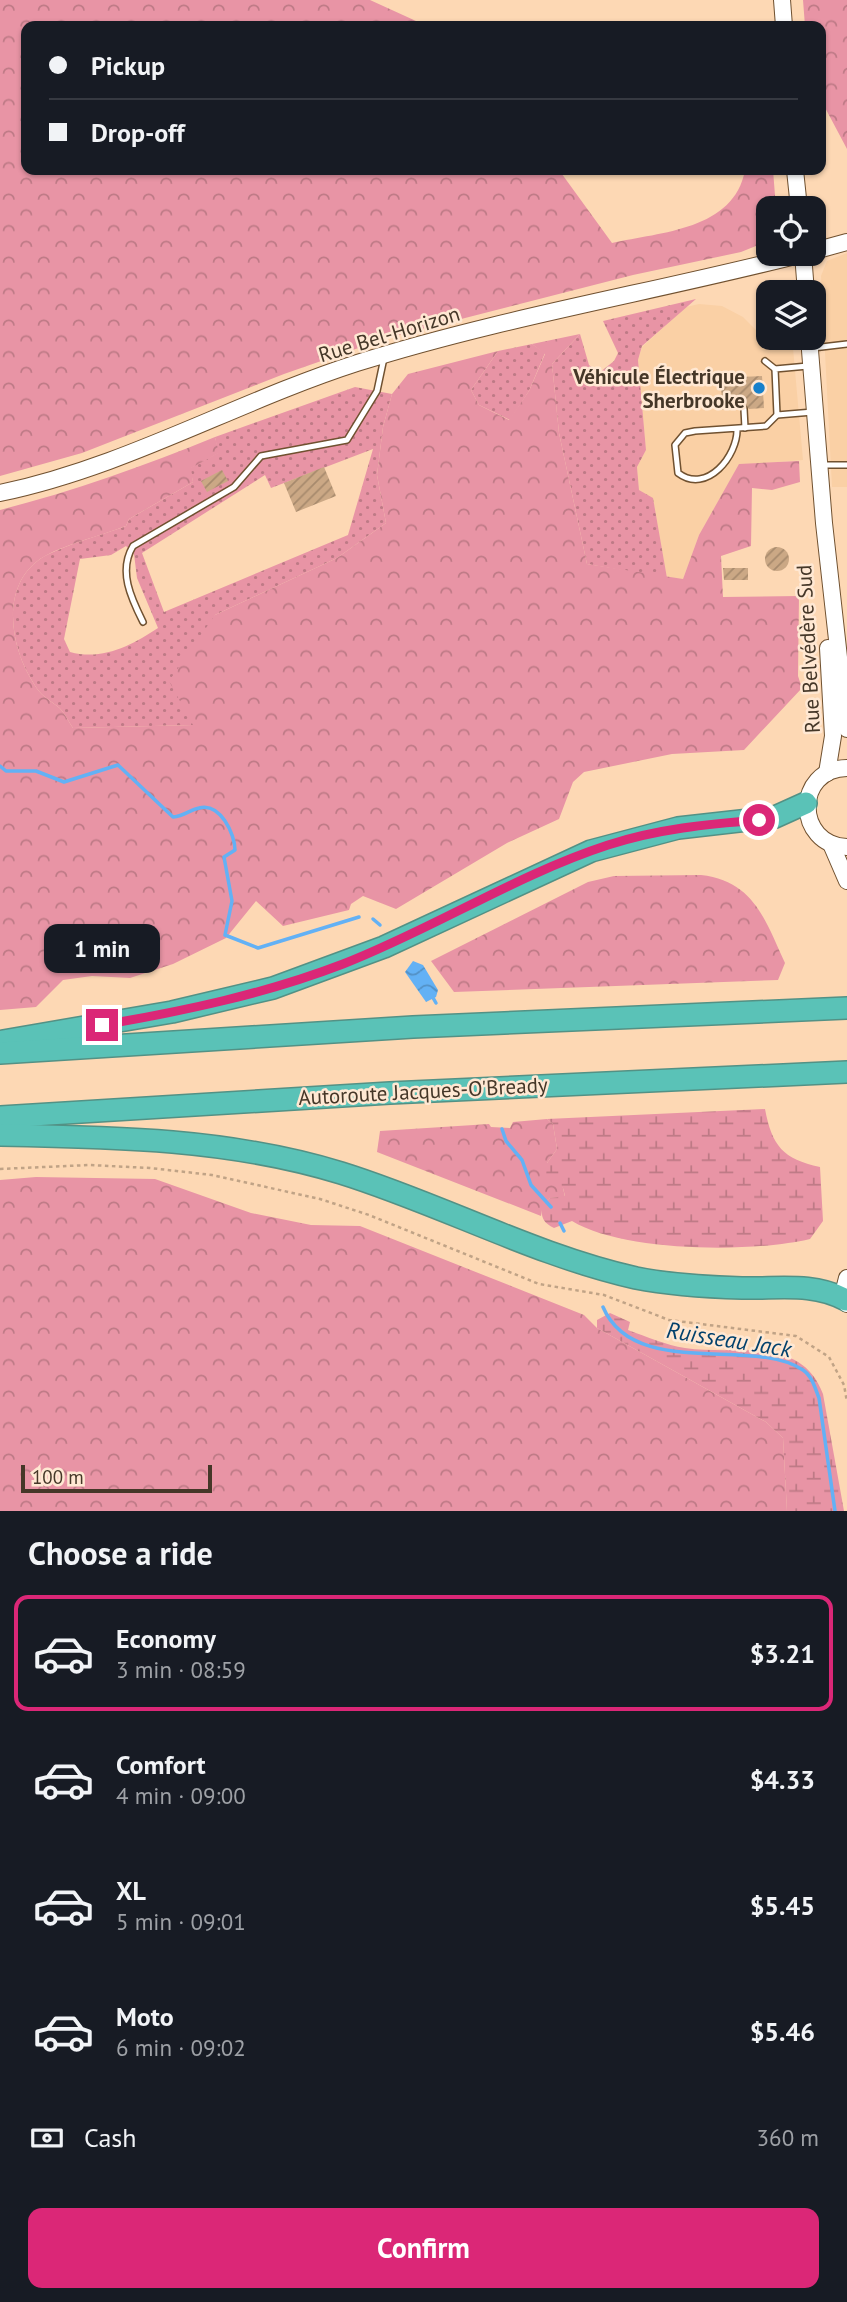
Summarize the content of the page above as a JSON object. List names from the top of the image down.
{
  "streets": {
    "highway": ["Autoroute Jacques-O'Bready"],
    "street": ["Rue Bel-Horizon", "Rue Belvédère Sud"]
  },
  "water": ["Ruisseau Jack"],
  "places": ["Véhicule Électrique Sherbrooke"],
  "scale_bar": "100 m",
  "page": {
    "banner": ["Pickup", "Drop-off"],
    "bubble": "1 min",
    "scale": "100 m",
    "heading": "Choose a ride",
    "list": [
      {
        "name": "Economy",
        "note": "3 min · 08:59",
        "value": "$3.21"
      },
      {
        "name": "Comfort",
        "note": "4 min · 09:00",
        "value": "$4.33"
      },
      {
        "name": "XL",
        "note": "5 min · 09:01",
        "value": "$5.45"
      },
      {
        "name": "Moto",
        "note": "6 min · 09:02",
        "value": "$5.46"
      }
    ],
    "pay": ["Cash", "360 m"],
    "buttons": "Confirm"
  }
}
